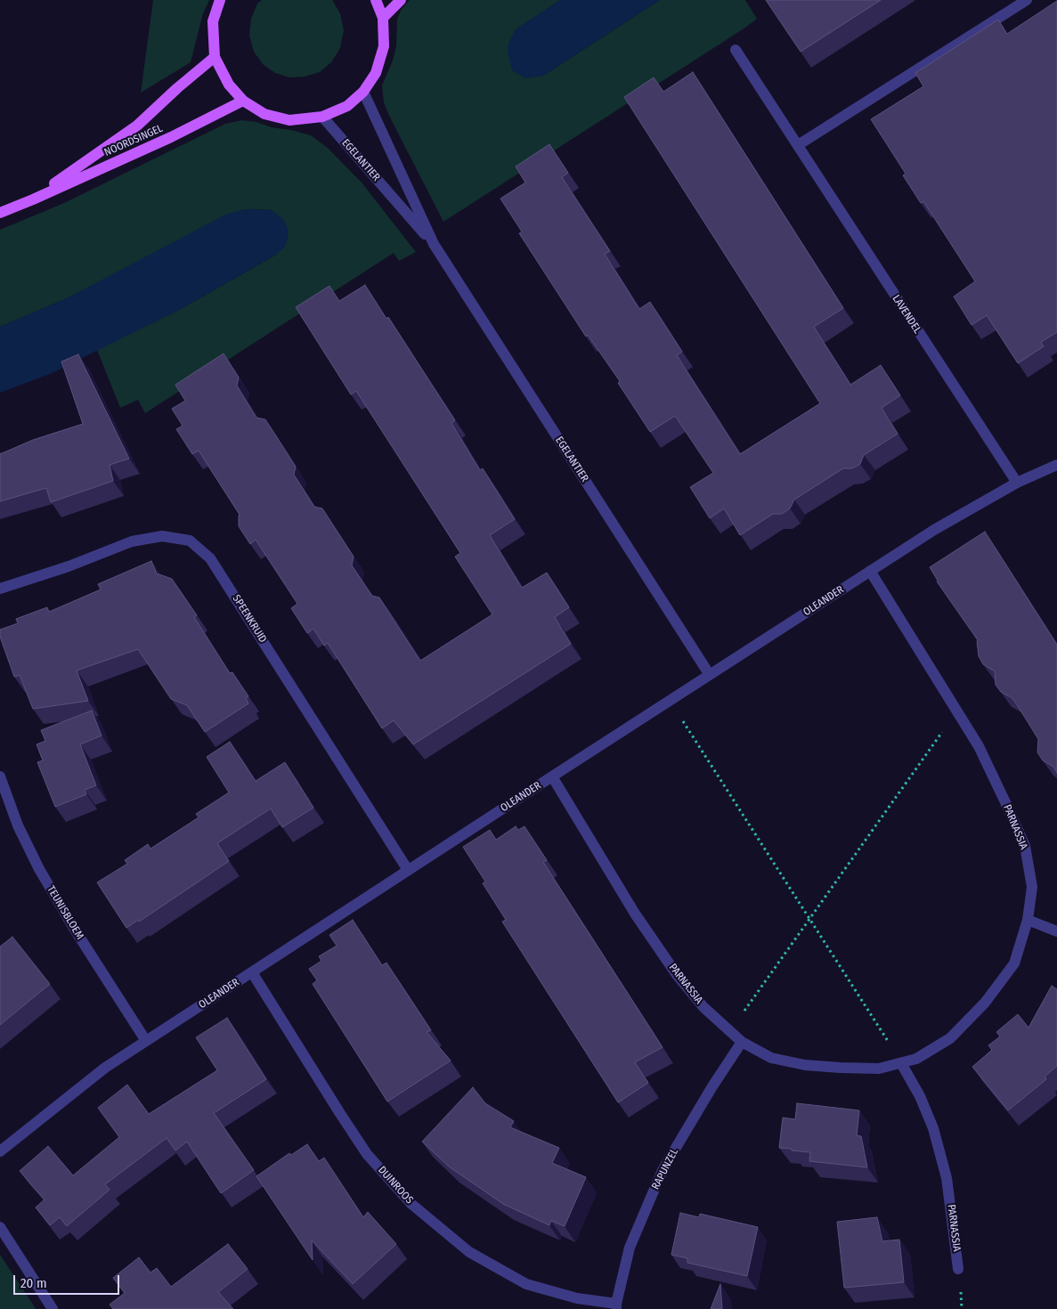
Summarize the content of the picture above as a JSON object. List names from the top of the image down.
{
  "streets": {
    "main road": ["NOORDSINGEL"],
    "street": [
      "EGELANTIER",
      "LAVENDEL",
      "OLEANDER",
      "SPEENKRUID",
      "PARNASSIA",
      "TEUNISBLOEM",
      "RAPUNZEL",
      "DUINROOS"
    ]
  },
  "crossings": [
    ["EGELANTIER", "OLEANDER"],
    ["LAVENDEL", "OLEANDER"],
    ["OLEANDER", "SPEENKRUID"],
    ["OLEANDER", "PARNASSIA"],
    ["OLEANDER", "TEUNISBLOEM"],
    ["OLEANDER", "DUINROOS"],
    ["PARNASSIA", "RAPUNZEL"],
    ["RAPUNZEL", "DUINROOS"]
  ],
  "scale_bar": "20 m"
}
